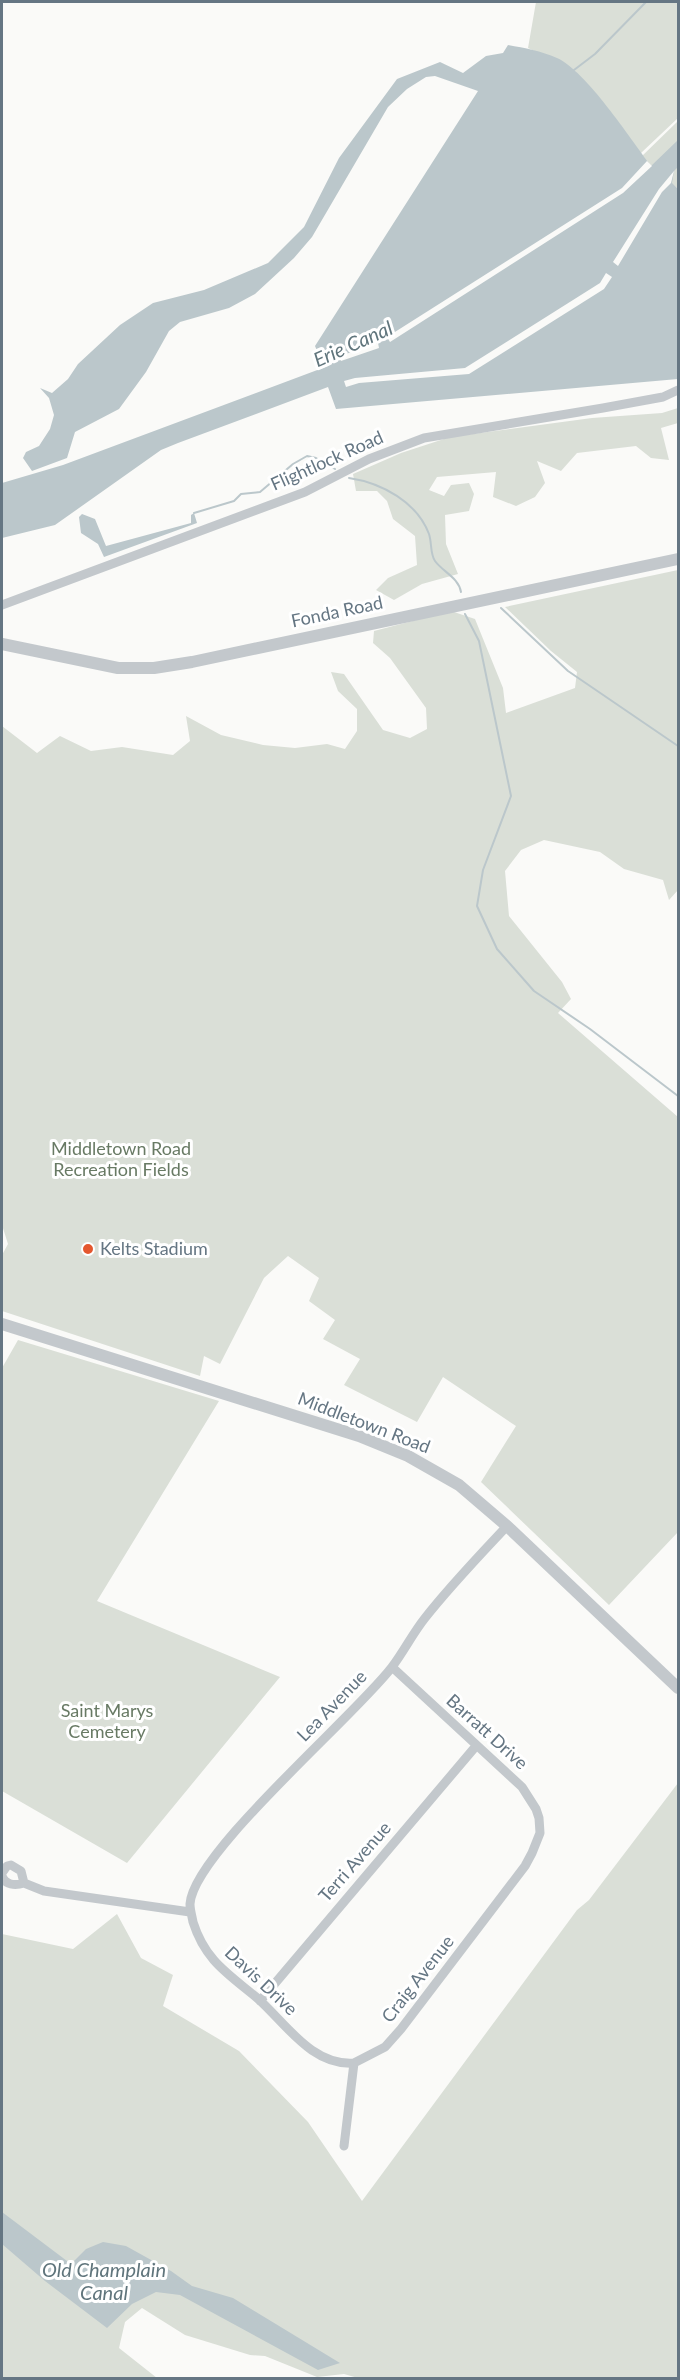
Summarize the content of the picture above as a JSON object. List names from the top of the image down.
{
  "streets": {
    "street": [
      "Flightlock Road",
      "Fonda Road",
      "Middletown Road",
      "Lea Avenue",
      "Barratt Drive",
      "Terri Avenue",
      "Craig Avenue",
      "Davis Drive"
    ]
  },
  "crossings": [
    ["Middletown Road", "Lea Avenue"],
    ["Lea Avenue", "Barratt Drive"],
    ["Lea Avenue", "Davis Drive"],
    ["Barratt Drive", "Terri Avenue"],
    ["Barratt Drive", "Craig Avenue"],
    ["Terri Avenue", "Davis Drive"],
    ["Craig Avenue", "Davis Drive"]
  ],
  "water": ["Erie Canal", "Old Champlain Canal"],
  "parks": ["Middletown Road Recreation Fields", "Saint Marys Cemetery"],
  "places": ["Kelts Stadium"]
}
